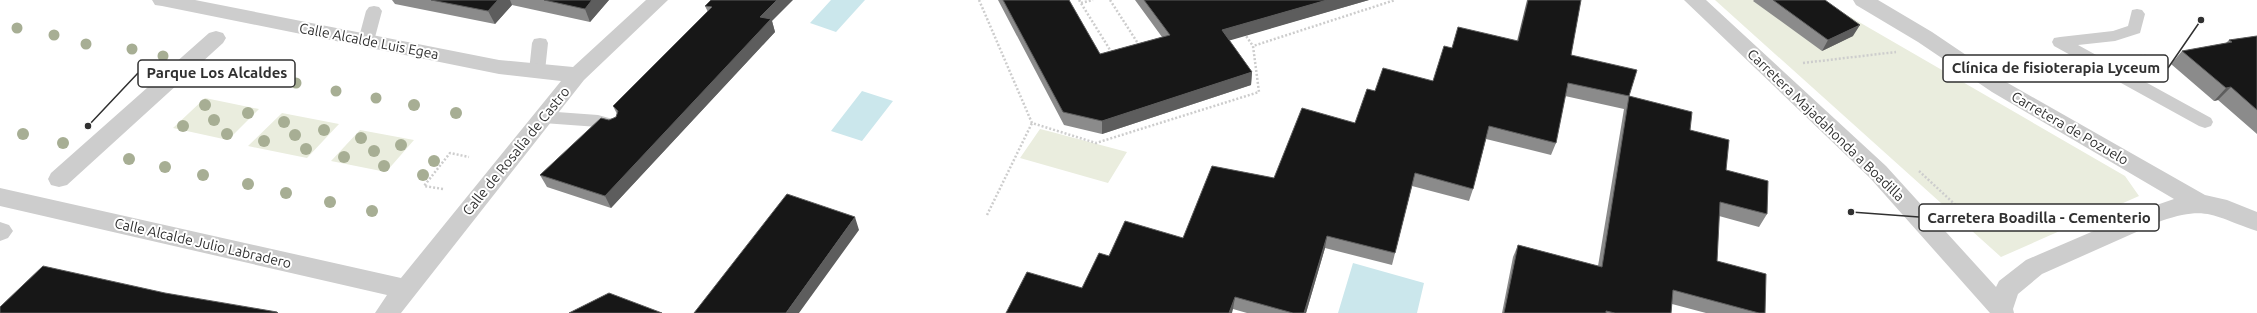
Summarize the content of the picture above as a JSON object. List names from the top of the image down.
{
  "streets": {
    "street": [
      "Calle Alcalde Luis Egea",
      "Carretera Majadahonda a Boadilla",
      "Carretera de Pozuelo",
      "Calle de Rosalía de Castro",
      "Calle Alcalde Julio Labradero"
    ]
  },
  "crossings": [
    ["Calle Alcalde Luis Egea", "Calle de Rosalía de Castro"],
    ["Calle de Rosalía de Castro", "Calle Alcalde Julio Labradero"]
  ],
  "places": ["Clínica de fisioterapia Lyceum", "Parque Los Alcaldes", "Carretera Boadilla - Cementerio"]
}
